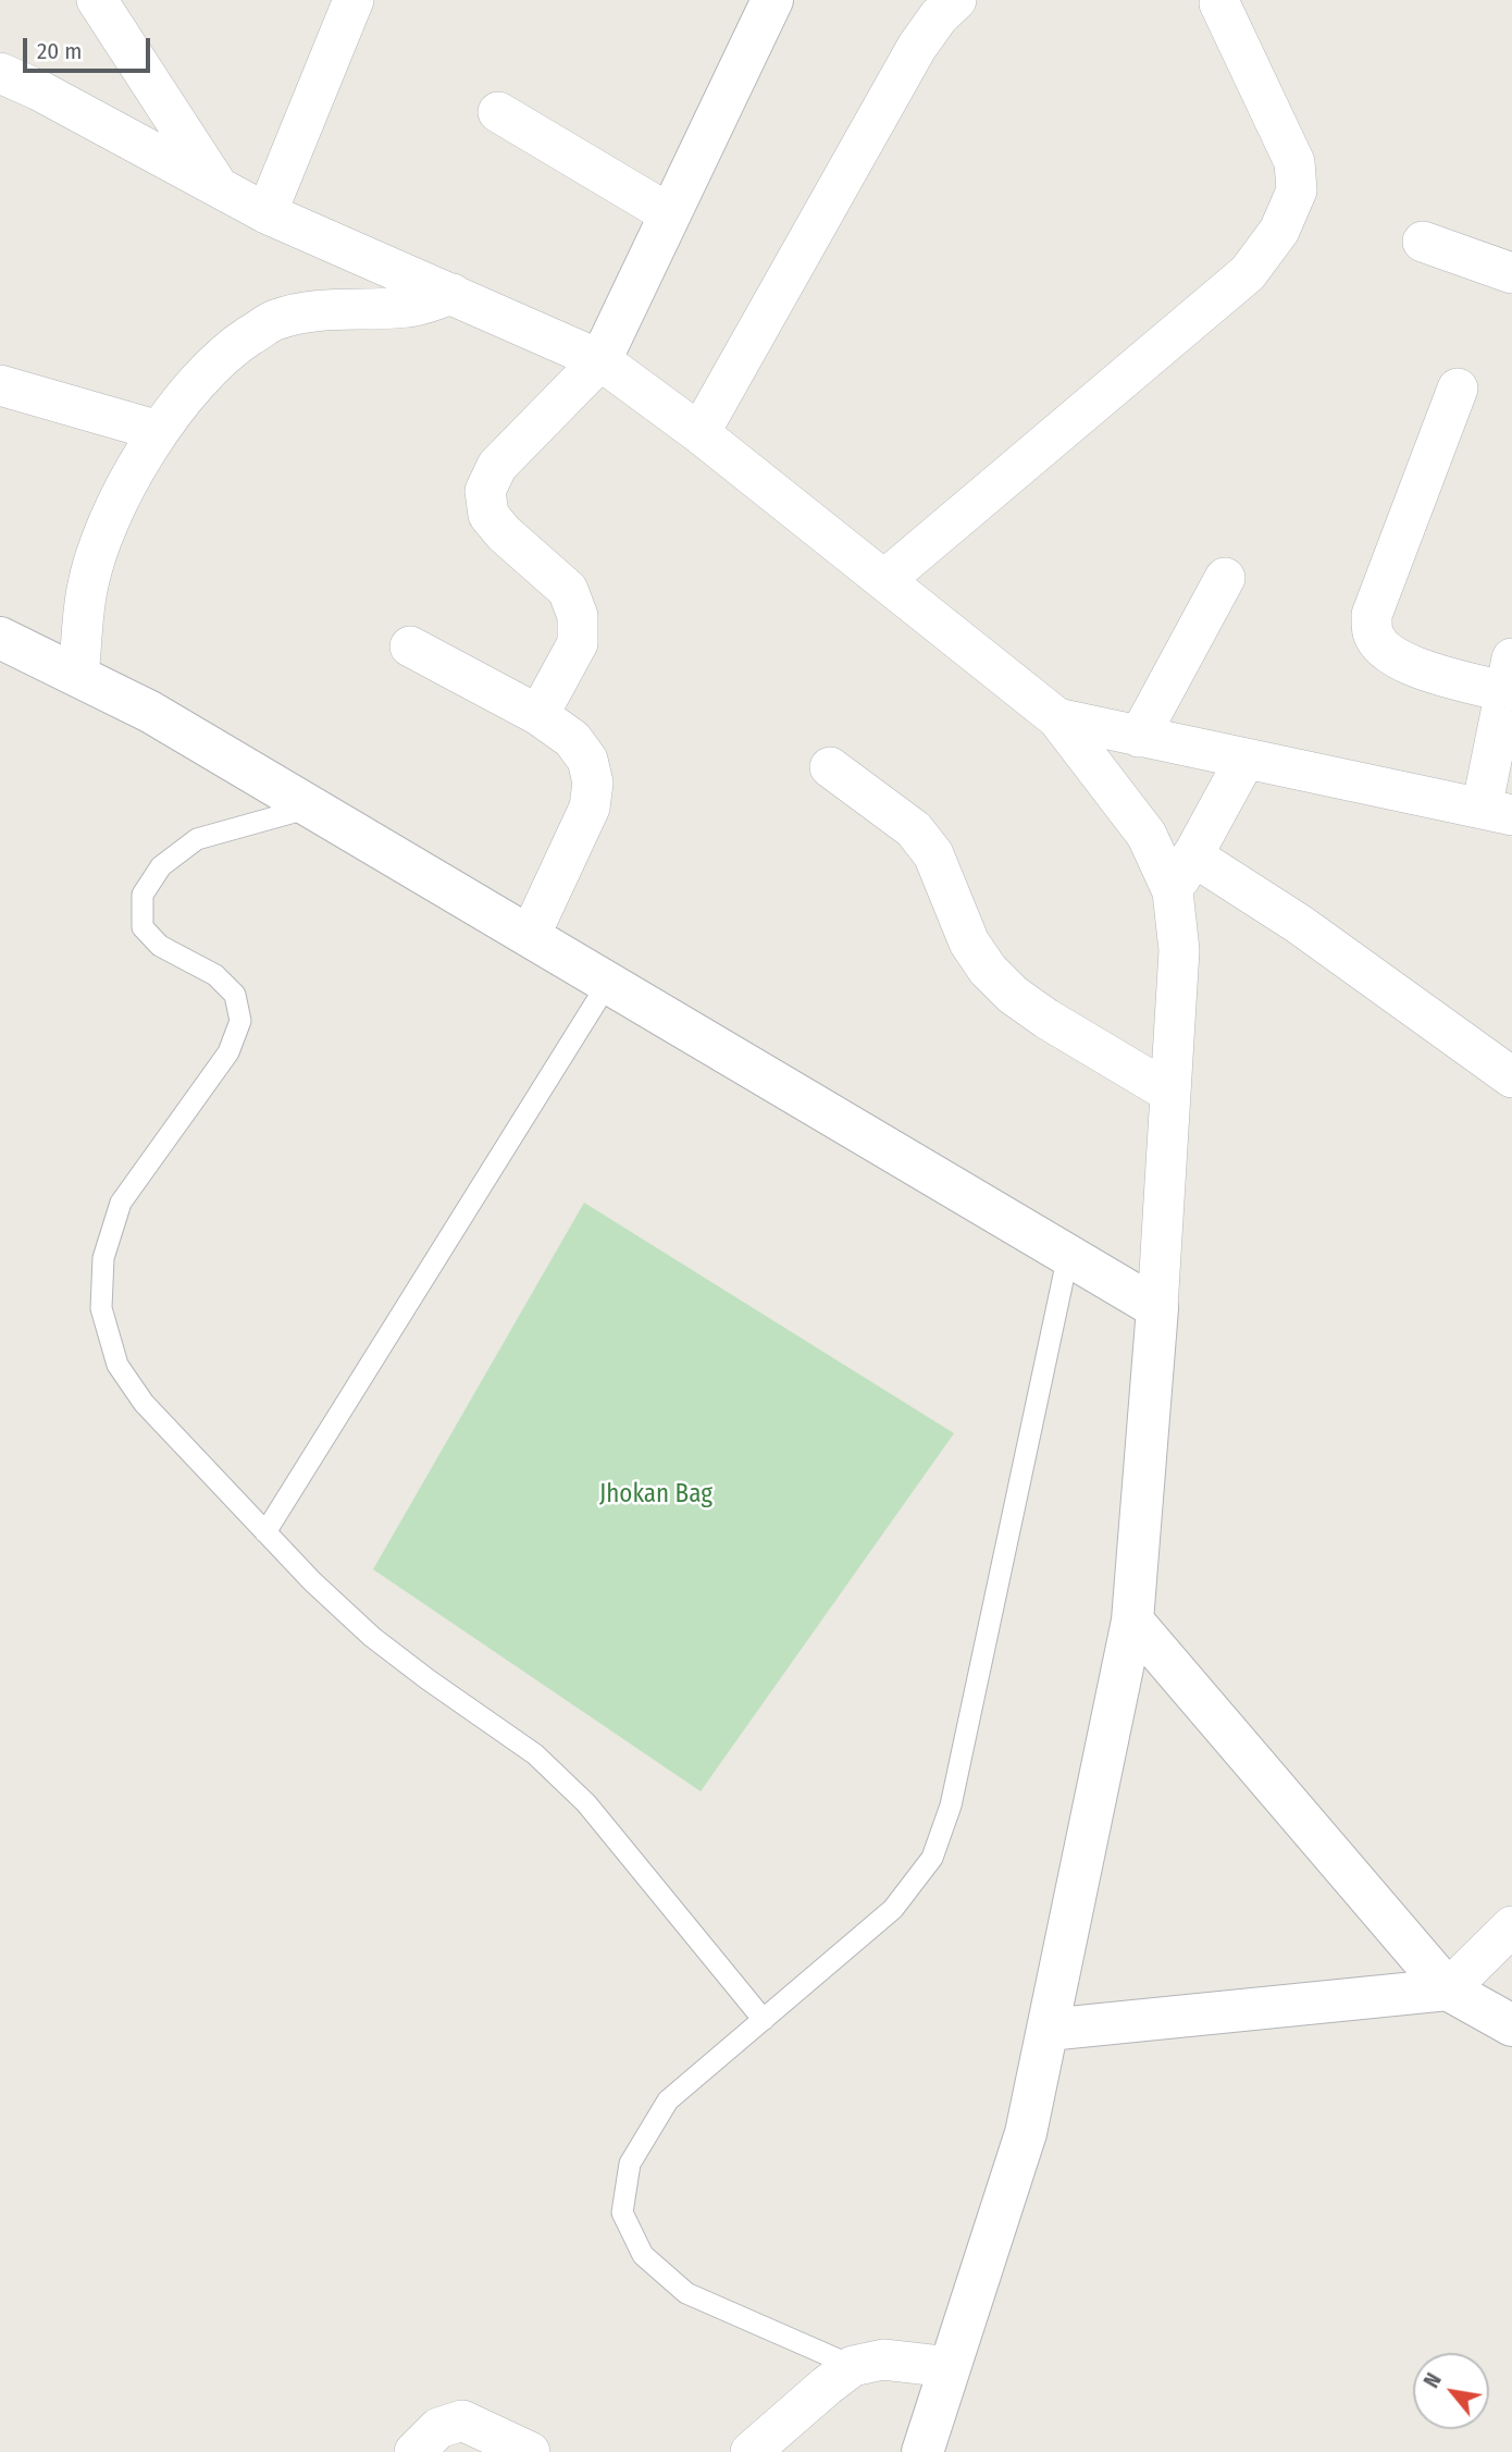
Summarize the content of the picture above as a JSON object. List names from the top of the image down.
{
  "parks": ["Jhokan Bag"],
  "scale_bar": "20 m",
  "north": "top left"
}
